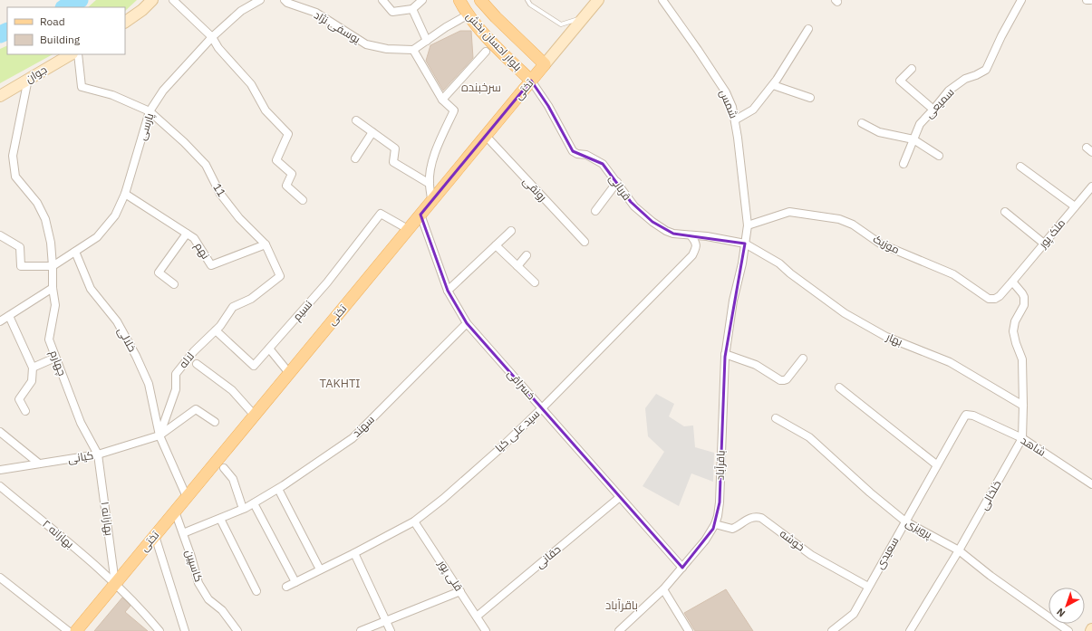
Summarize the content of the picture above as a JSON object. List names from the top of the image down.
{
  "streets": {
    "main road": ["بلوار احسان بخش", "جوان", "تختی"],
    "street": [
      "یوسفی نژاد",
      "سمیعی",
      "شمس",
      "پارسی",
      "قربانی",
      "رونقی",
      "11",
      "ملک پور",
      "موزیک",
      "نهم",
      "نسیم",
      "خلالی",
      "بهار",
      "لاله",
      "چهارم",
      "خسراقی",
      "سهند",
      "سید علی کیا",
      "شاهد",
      "کیانی",
      "باقرآباد",
      "خلخالی",
      "بهارانه ۱",
      "پرویزی",
      "بهارانه ۲",
      "خوشه",
      "سعیدی",
      "حقانی",
      "کاسپین",
      "قلی پور"
    ]
  },
  "crossings": [
    ["بلوار احسان بخش", "تختی"],
    ["بلوار احسان بخش", "قربانی"],
    ["جوان", "چهارم"],
    ["تختی", "قربانی"],
    ["تختی", "رونقی"],
    ["تختی", "نسیم"],
    ["تختی", "خسراقی"],
    ["تختی", "بهارانه ۱"],
    ["تختی", "بهارانه ۲"],
    ["تختی", "کاسپین"],
    ["شمس", "قربانی"],
    ["شمس", "موزیک"],
    ["شمس", "بهار"],
    ["شمس", "باقرآباد"],
    ["پارسی", "11"],
    ["پارسی", "نهم"],
    ["پارسی", "خلالی"],
    ["پارسی", "چهارم"],
    ["قربانی", "بهار"],
    ["قربانی", "سید علی کیا"],
    ["قربانی", "باقرآباد"],
    ["11", "نهم"],
    ["11", "لاله"],
    ["ملک پور", "موزیک"],
    ["نسیم", "لاله"],
    ["خلالی", "لاله"],
    ["خلالی", "کیانی"],
    ["بهار", "باقرآباد"],
    ["لاله", "کیانی"],
    ["چهارم", "کیانی"],
    ["چهارم", "بهارانه ۱"],
    ["خسراقی", "سهند"],
    ["خسراقی", "سید علی کیا"],
    ["خسراقی", "باقرآباد"],
    ["خسراقی", "حقانی"],
    ["سهند", "کاسپین"],
    ["سید علی کیا", "قلی پور"],
    ["شاهد", "خلخالی"],
    ["شاهد", "سعیدی"],
    ["کیانی", "بهارانه ۱"],
    ["باقرآباد", "خوشه"],
    ["خلخالی", "پرویزی"],
    ["بهارانه ۱", "بهارانه ۲"],
    ["پرویزی", "سعیدی"],
    ["خوشه", "سعیدی"],
    ["حقانی", "قلی پور"]
  ],
  "districts": ["سرخبنده", "TAKHTI", "باقرآباد"],
  "legend": ["Road", "Building"],
  "north": "bottom left"
}
